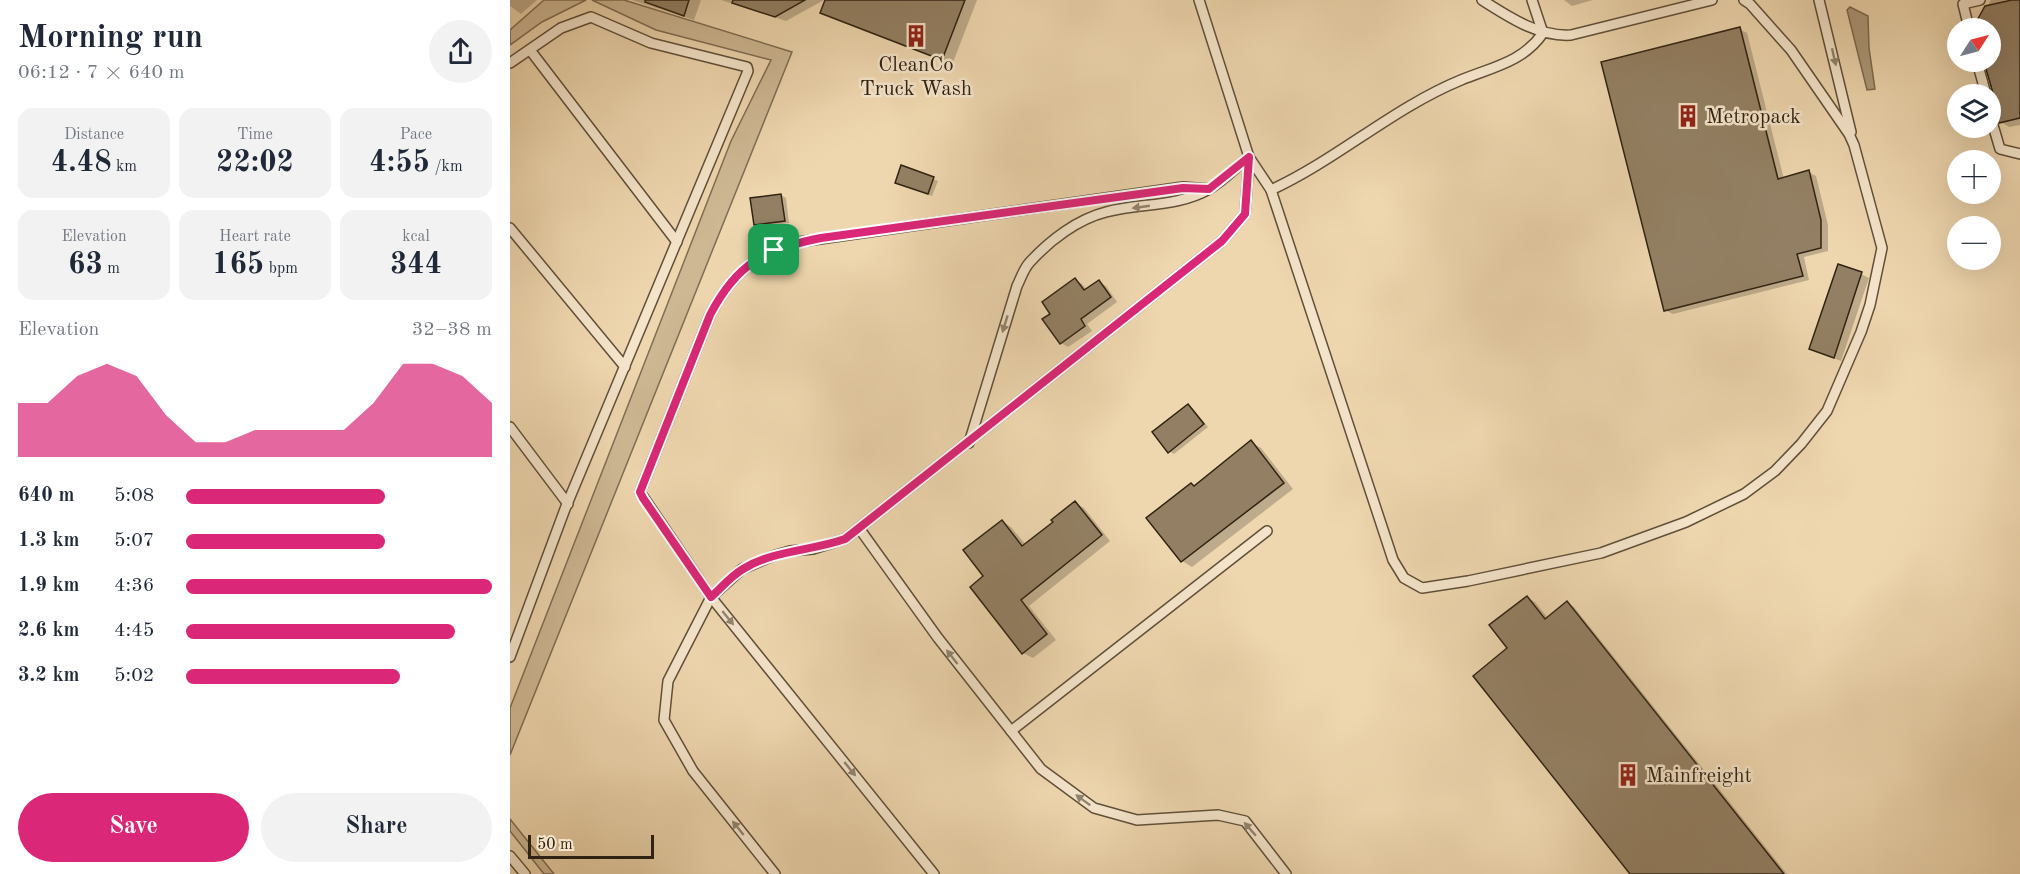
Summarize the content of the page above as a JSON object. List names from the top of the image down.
{
  "places": {
    "building": ["CleanCo Truck Wash", "Metropack", "Mainfreight"]
  },
  "scale_bar": "50 m",
  "north": "top right",
  "page": {
    "heading": ["Morning run", "06:12 · 7 × 640 m"],
    "map_buttons": ["+", "−"],
    "stats": [
      ["Distance", "4.48 km"],
      ["Time", "22:02"],
      ["Pace", "4:55 /km"],
      ["Elevation", "63 m"],
      ["Heart rate", "165 bpm"],
      ["kcal", "344"]
    ],
    "chart": ["Elevation", "32–38 m"],
    "list": [
      {
        "name": "640 m",
        "note": "5:08"
      },
      {
        "name": "1.3 km",
        "note": "5:07"
      },
      {
        "name": "1.9 km",
        "note": "4:36"
      },
      {
        "name": "2.6 km",
        "note": "4:45"
      },
      {
        "name": "3.2 km",
        "note": "5:02"
      }
    ],
    "buttons": ["Save", "Share"],
    "scale": "50 m"
  }
}
